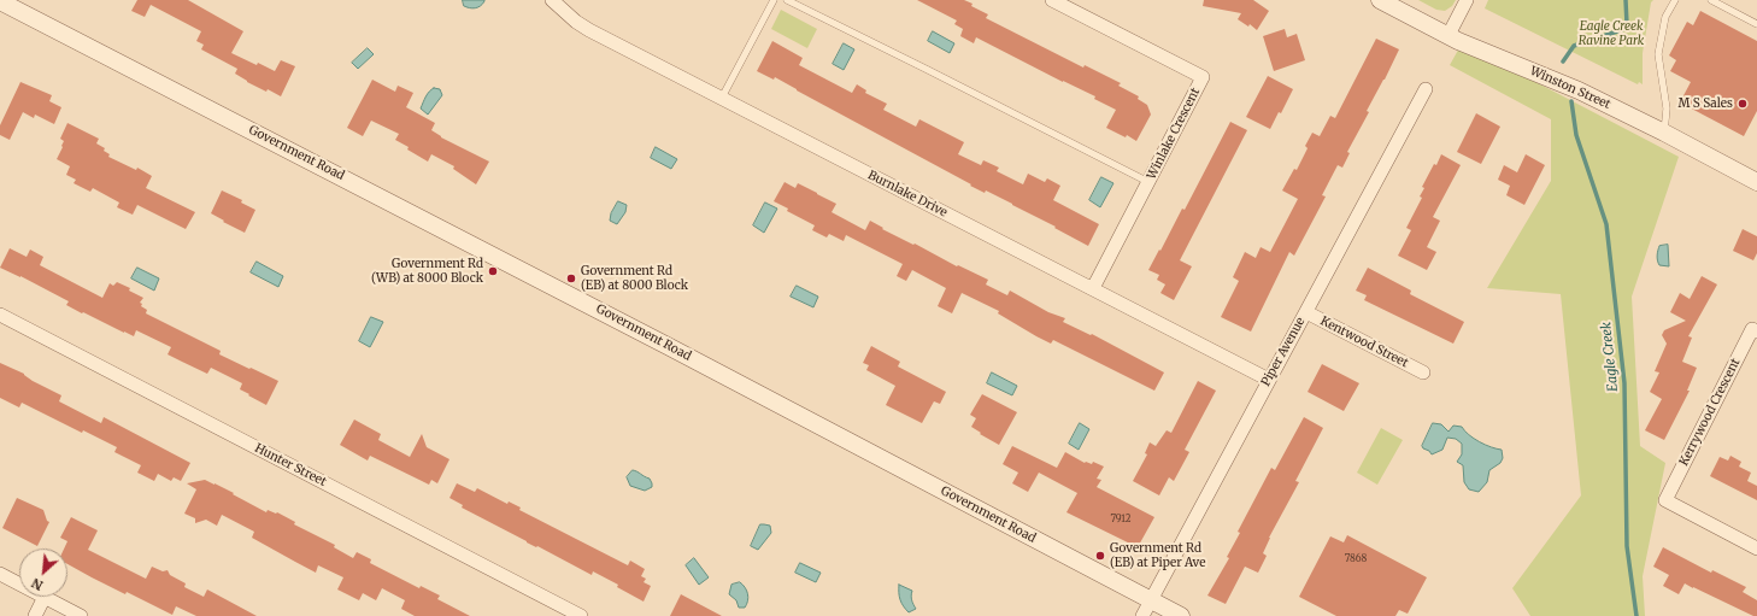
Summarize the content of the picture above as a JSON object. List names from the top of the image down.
{
  "streets": {
    "street": [
      "Winston Street",
      "Winlake Crescent",
      "Government Road",
      "Burnlake Drive",
      "Kentwood Street",
      "Piper Avenue",
      "Kerrywood Crescent",
      "Hunter Street"
    ]
  },
  "crossings": [
    ["Winlake Crescent", "Burnlake Drive"],
    ["Government Road", "Piper Avenue"],
    ["Burnlake Drive", "Piper Avenue"],
    ["Kentwood Street", "Piper Avenue"]
  ],
  "water": ["Eagle Creek"],
  "parks": ["Eagle Creek Ravine Park"],
  "places": [
    "M S Sales",
    "Government Rd (WB) at 8000 Block",
    "Government Rd (EB) at 8000 Block",
    "Government Rd (EB) at Piper Ave"
  ],
  "house_numbers": ["7912", "7868"],
  "north": "bottom left"
}
